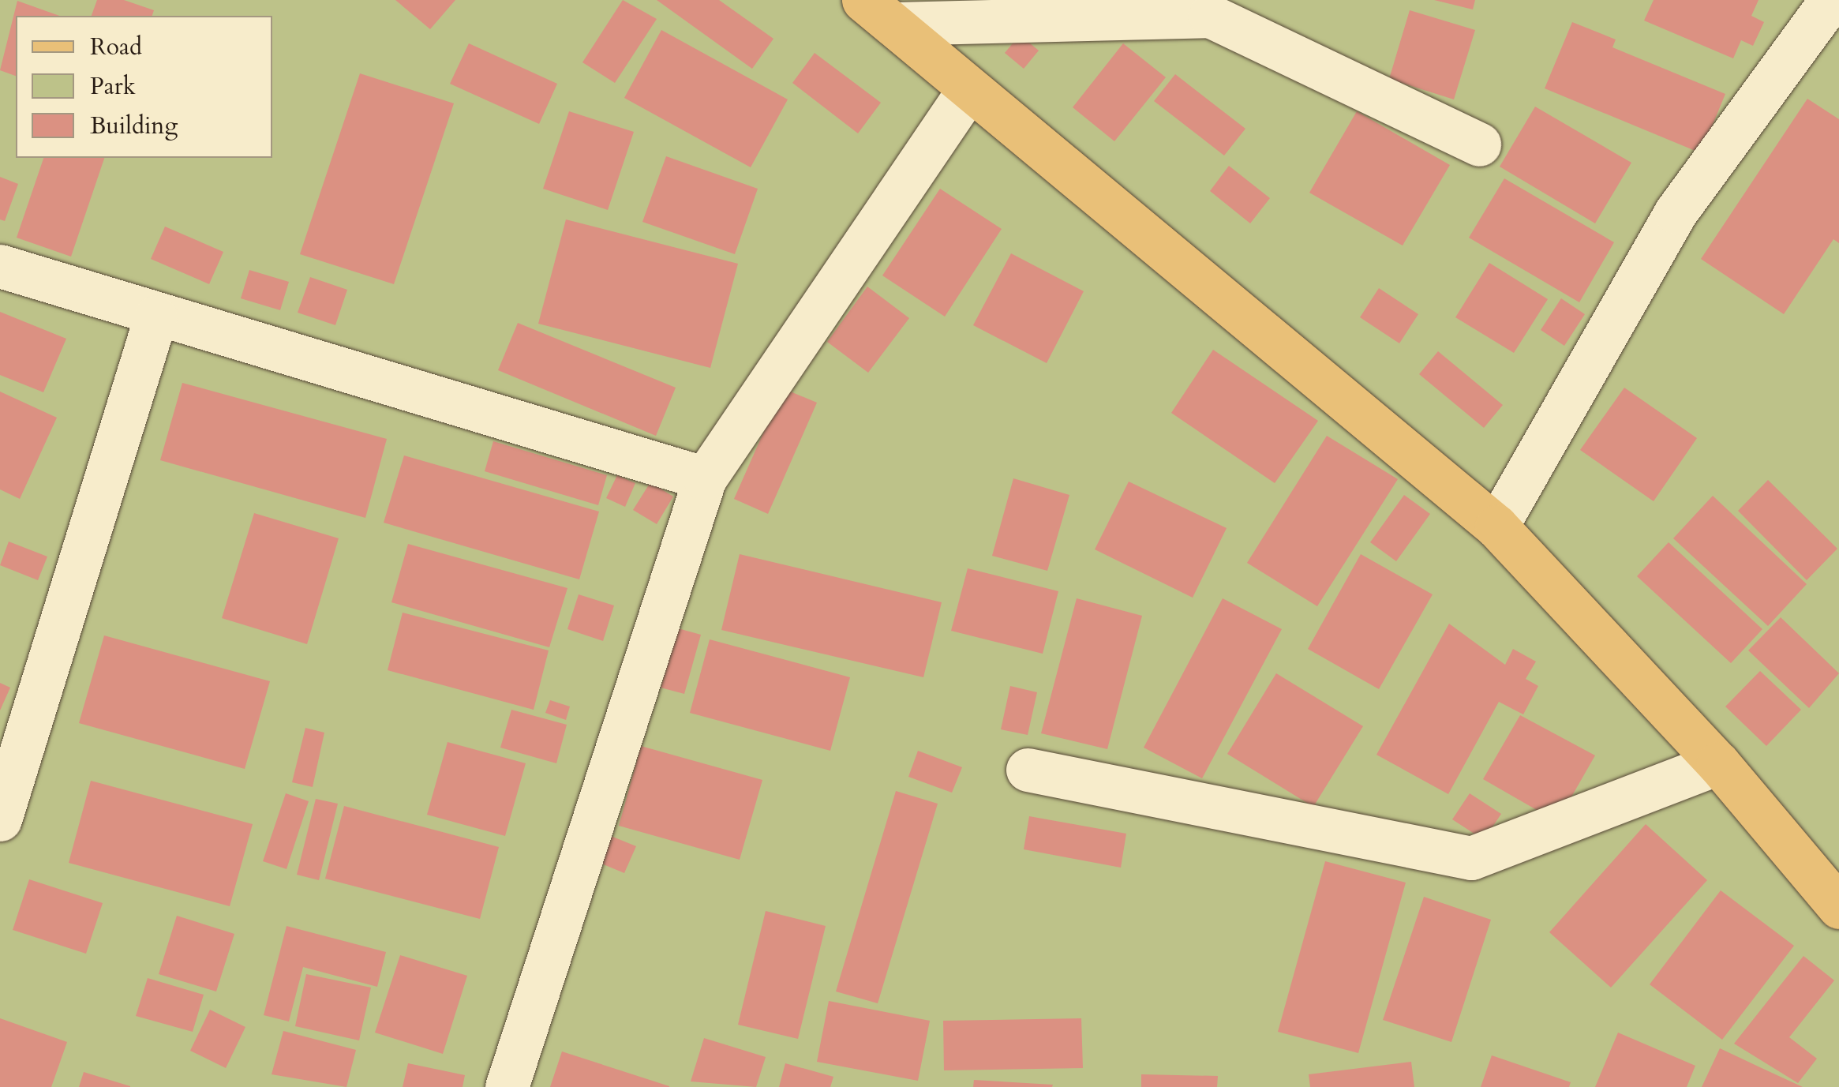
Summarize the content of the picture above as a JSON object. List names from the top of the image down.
{
  "legend": ["Road", "Park", "Building"]
}
